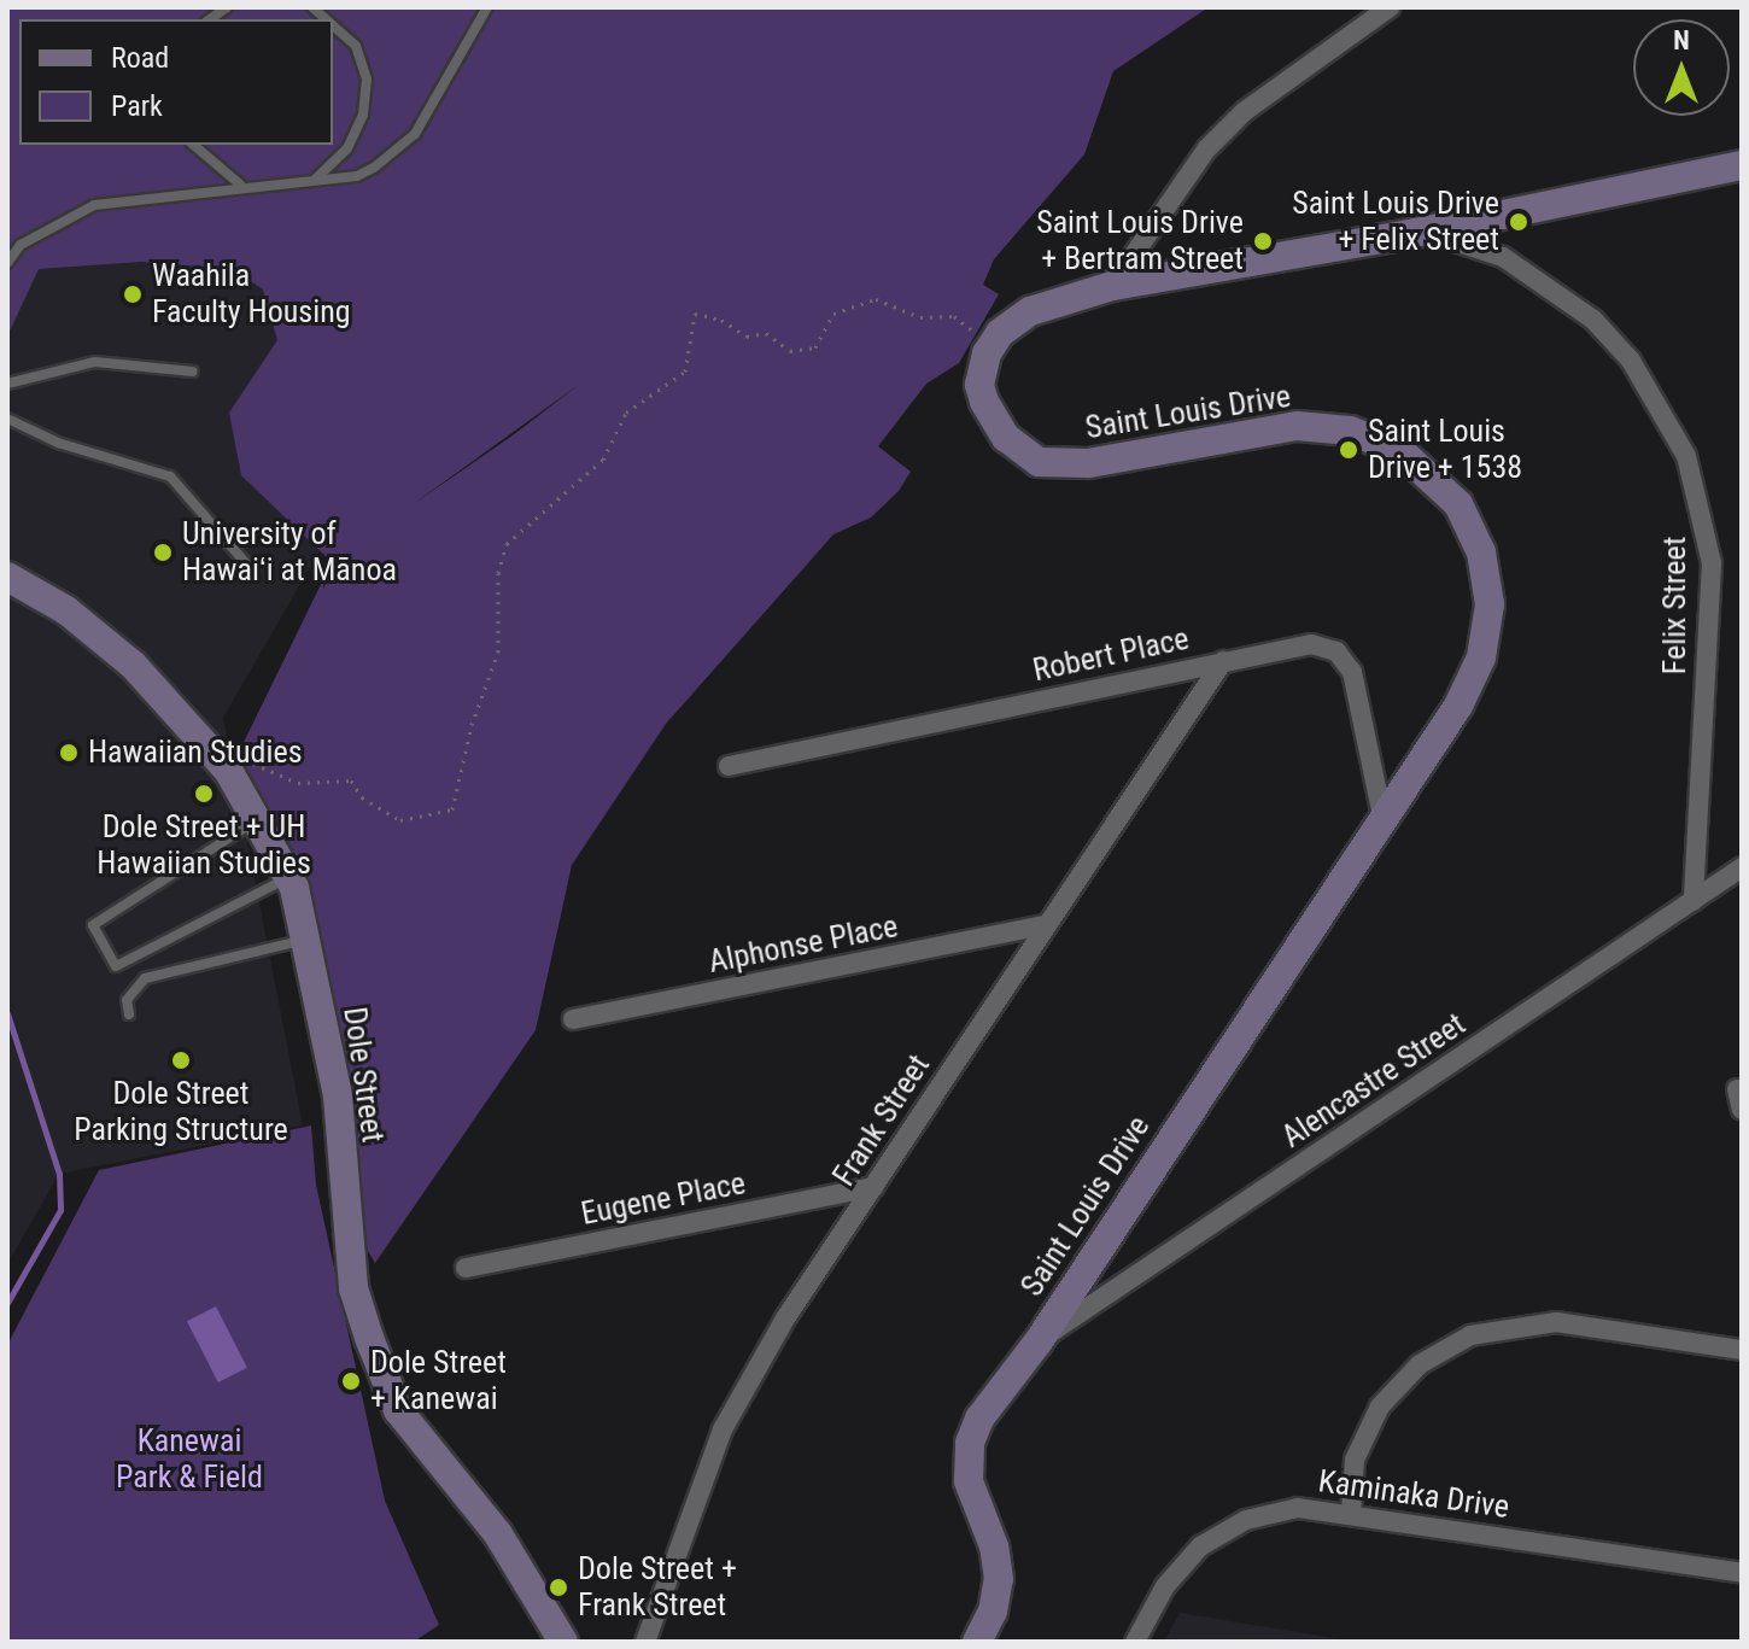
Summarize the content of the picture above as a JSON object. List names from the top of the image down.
{
  "streets": {
    "street": [
      "Saint Louis Drive",
      "Felix Street",
      "Robert Place",
      "Alphonse Place",
      "Dole Street",
      "Alencastre Street",
      "Frank Street",
      "Eugene Place",
      "Kaminaka Drive"
    ]
  },
  "crossings": [
    ["Saint Louis Drive", "Robert Place"],
    ["Saint Louis Drive", "Alencastre Street"],
    ["Felix Street", "Alencastre Street"],
    ["Robert Place", "Frank Street"],
    ["Alphonse Place", "Frank Street"],
    ["Frank Street", "Eugene Place"]
  ],
  "parks": ["Kanewai Park & Field"],
  "places": [
    "Saint Louis Drive + Felix Street",
    "Saint Louis Drive + Bertram Street",
    "Waahila Faculty Housing",
    "Saint Louis Drive + 1538",
    "University of Hawaiʻi at Mānoa",
    "Hawaiian Studies",
    "Dole Street + UH Hawaiian Studies",
    "Dole Street Parking Structure",
    "Dole Street + Kanewai",
    "Dole Street + Frank Street"
  ],
  "legend": ["Road", "Park"],
  "north": "top"
}
